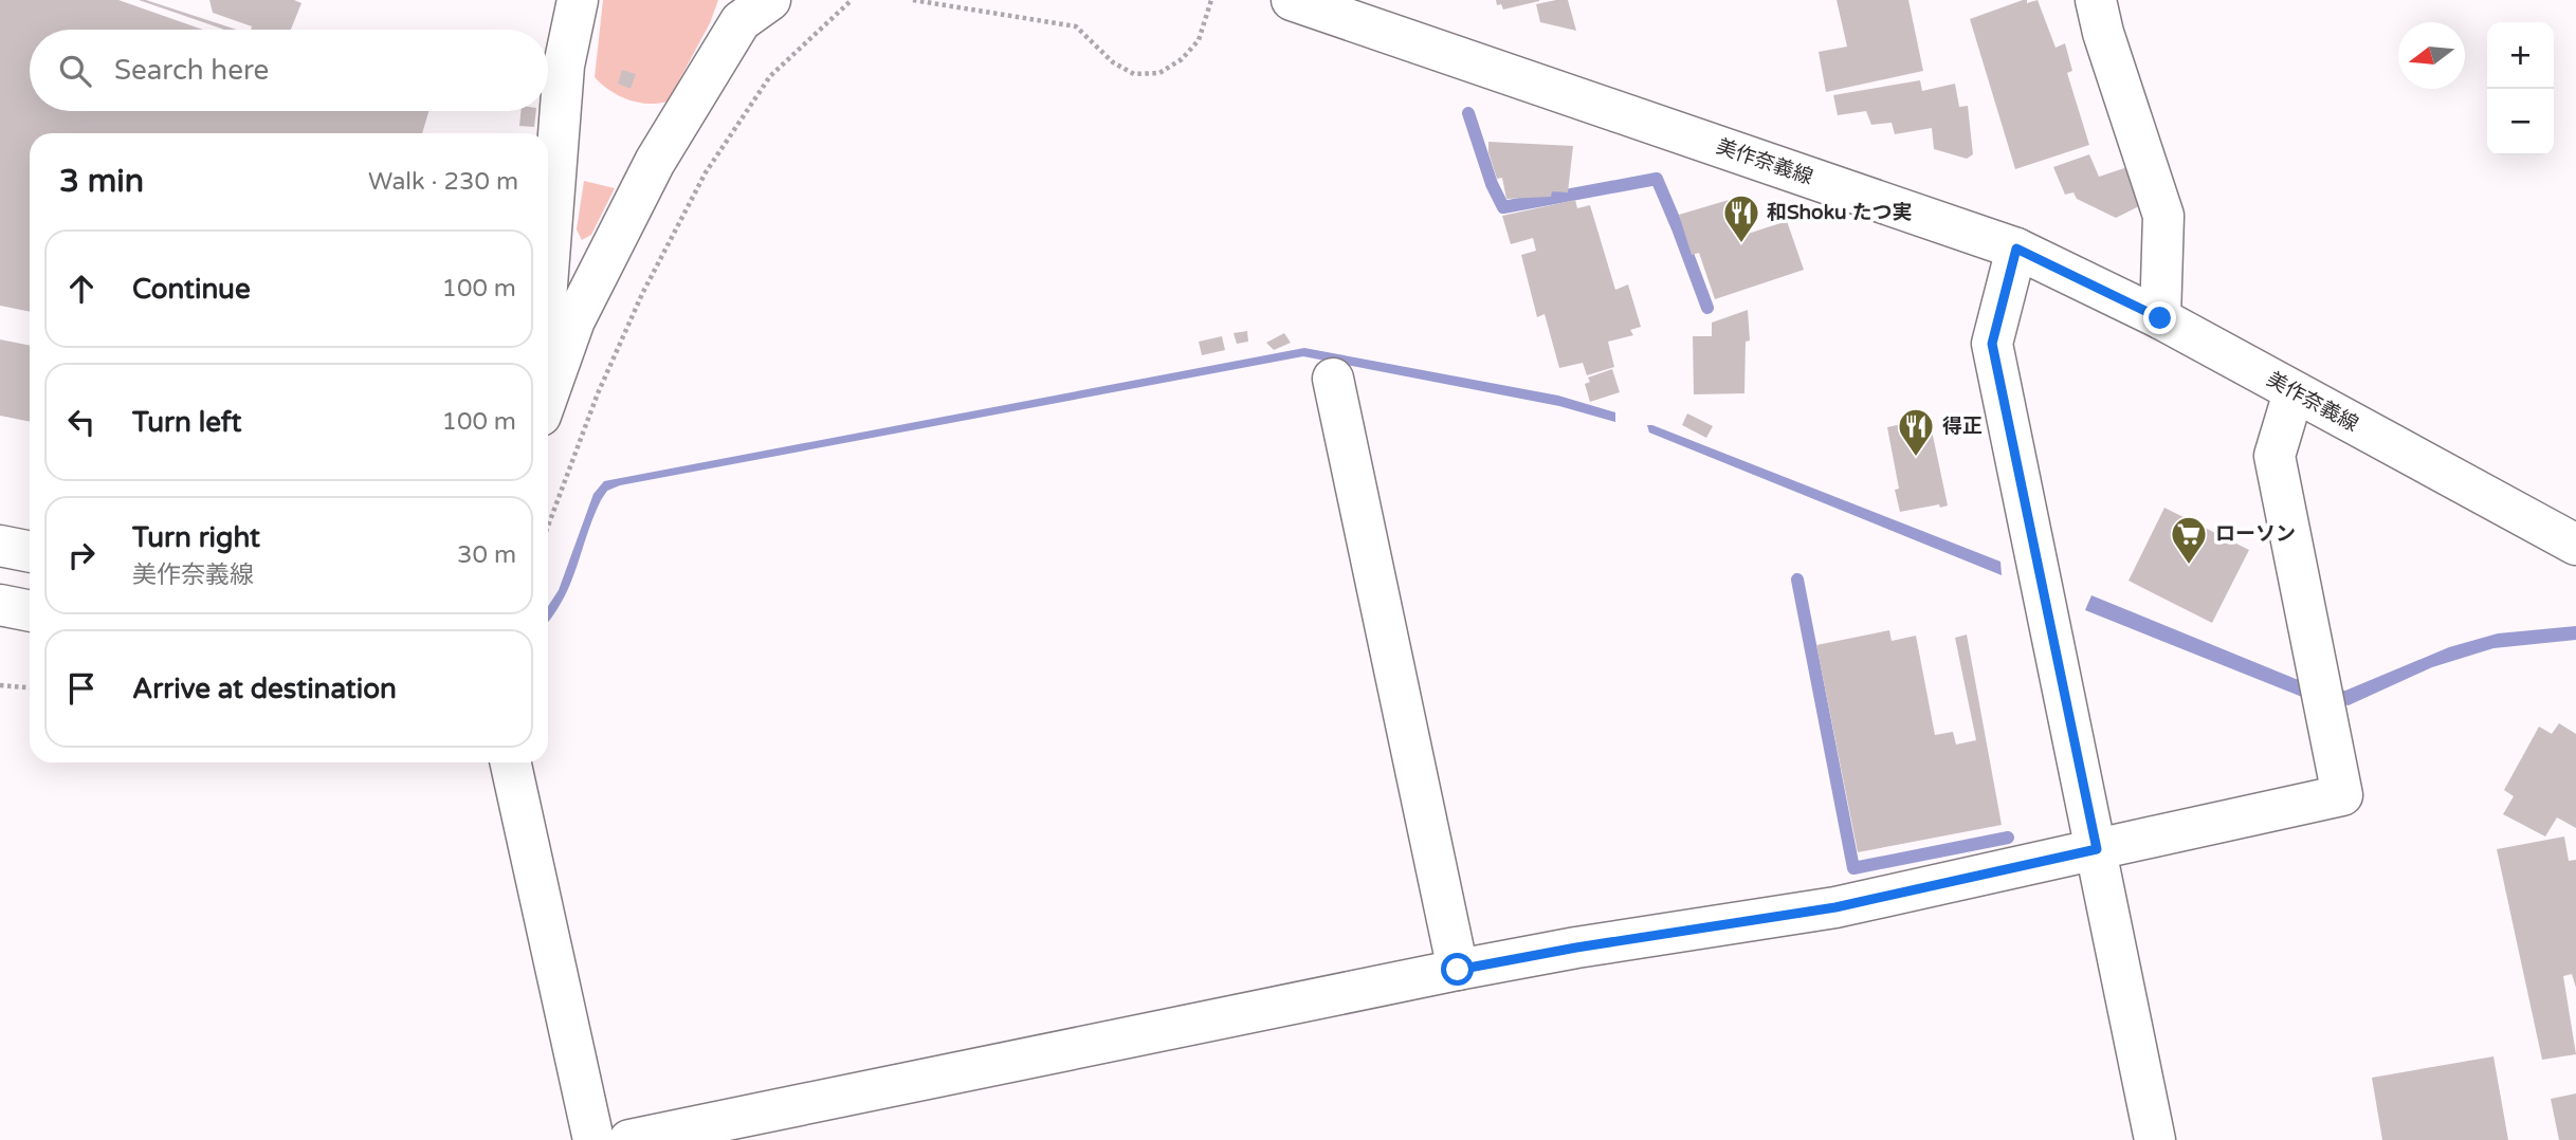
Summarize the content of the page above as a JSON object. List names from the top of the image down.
{
  "streets": {
    "main road": ["美作奈義線"]
  },
  "places": {
    "restaurant": ["和Shoku たつ実", "得正"],
    "supermarket": ["ローソン"]
  },
  "north": "left",
  "page": {
    "map_buttons": ["+", "−"],
    "search": "Search here",
    "heading": ["3 min", "Walk · 230 m"],
    "list": [
      ["Continue", "100 m"],
      ["Turn left", "100 m"],
      ["Turn right", "美作奈義線", "30 m"],
      "Arrive at destination"
    ]
  }
}
